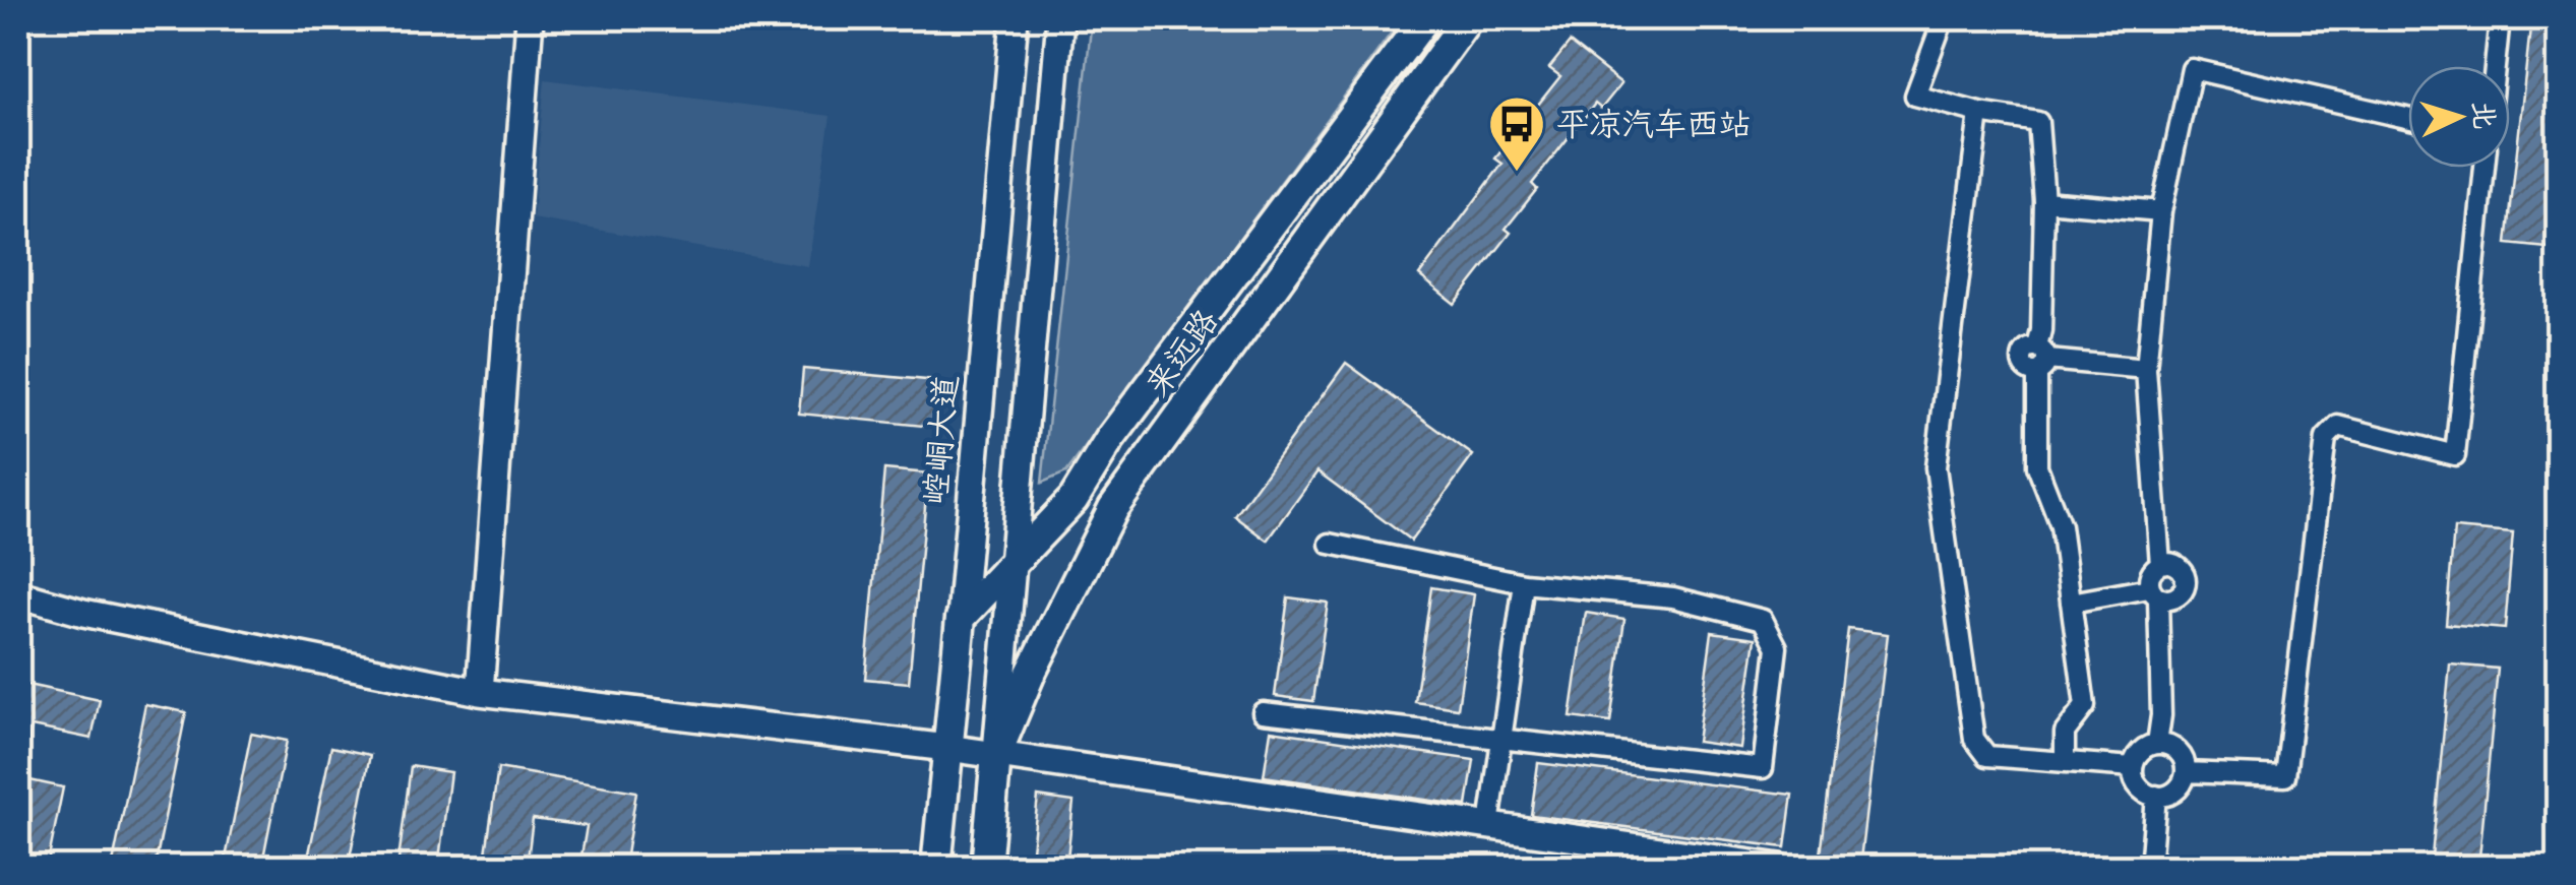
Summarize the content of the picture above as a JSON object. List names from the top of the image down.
{
  "streets": {
    "main road": ["来远路", "崆峒大道"]
  },
  "crossings": [
    ["来远路", "崆峒大道"]
  ],
  "places": {
    "bus stop": ["平凉汽车西站"]
  },
  "north": "right"
}
